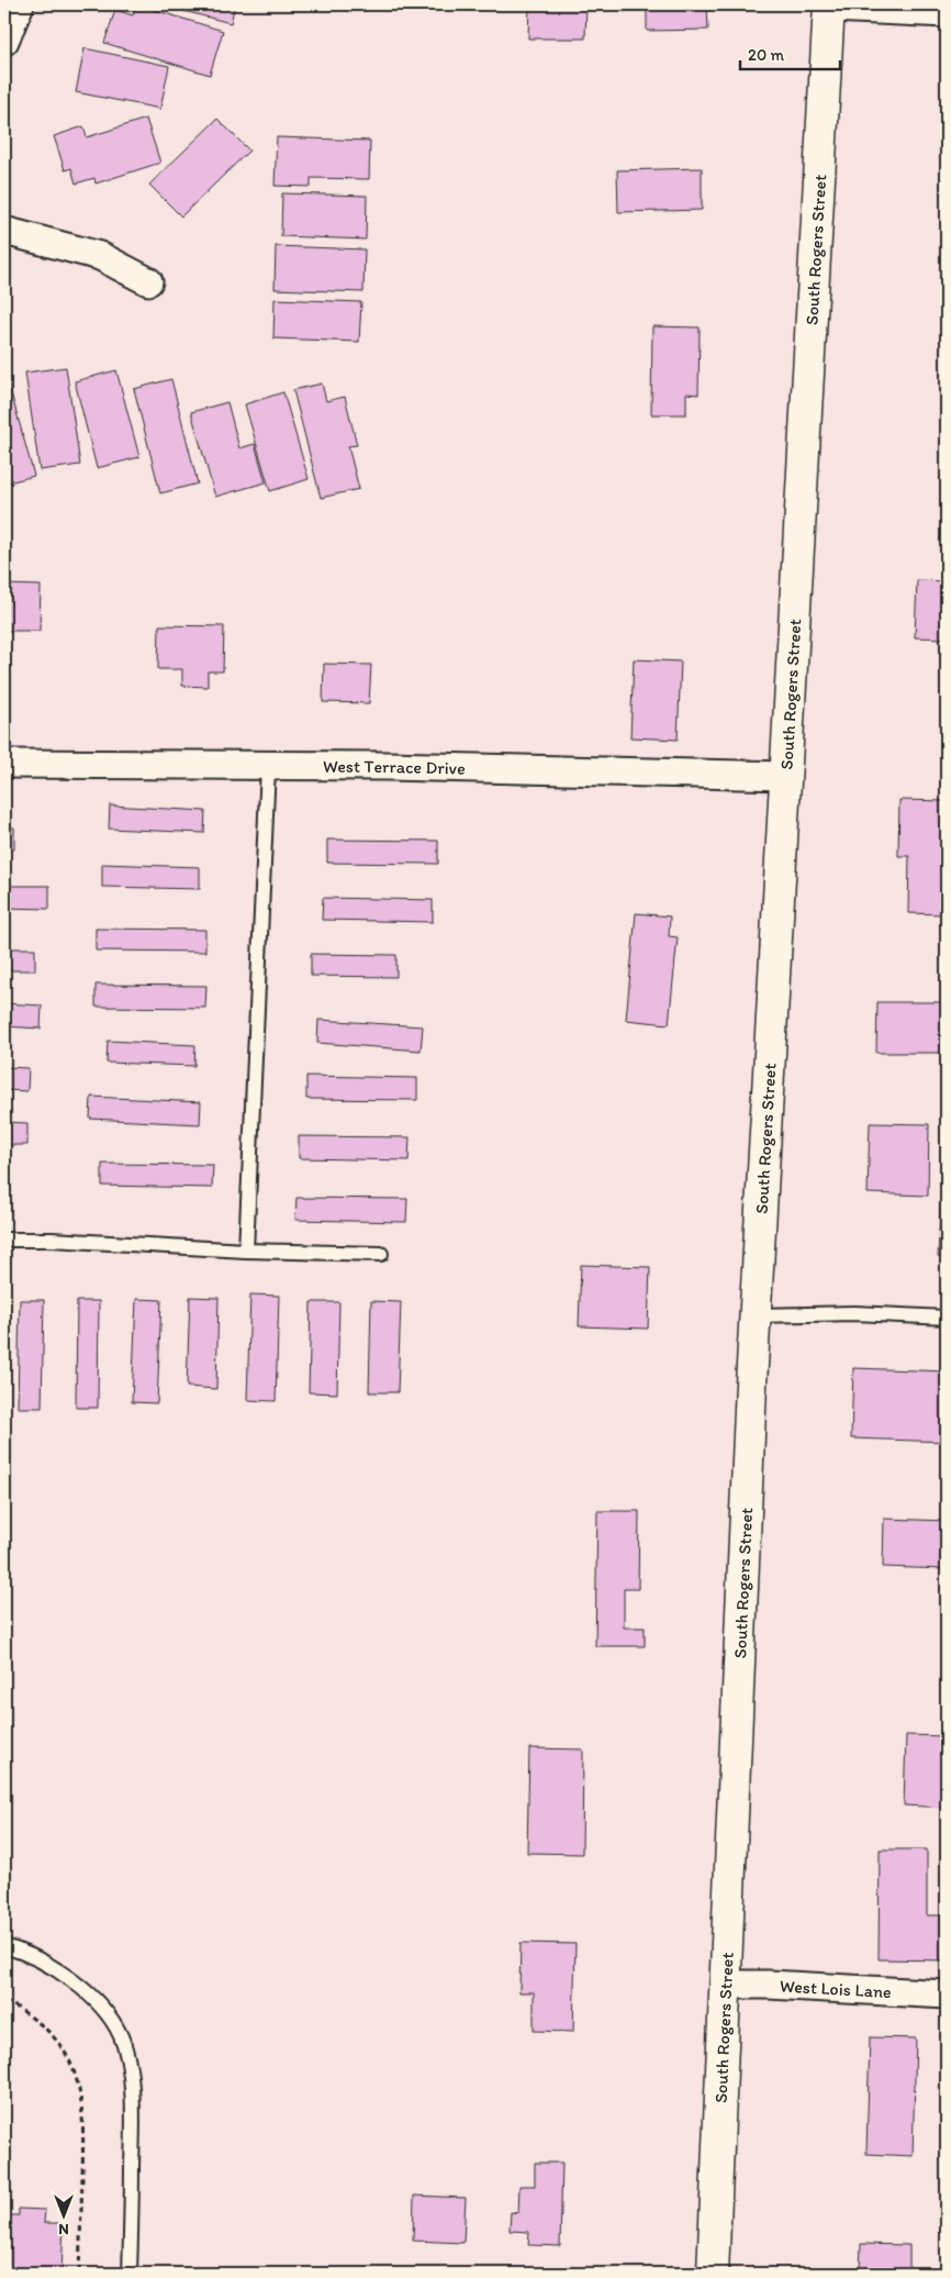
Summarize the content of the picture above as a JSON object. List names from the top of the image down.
{
  "streets": {
    "street": ["South Rogers Street", "West Terrace Drive", "West Lois Lane"]
  },
  "crossings": [
    ["South Rogers Street", "West Terrace Drive"],
    ["South Rogers Street", "West Lois Lane"]
  ],
  "scale_bar": "20 m",
  "north": "bottom"
}
